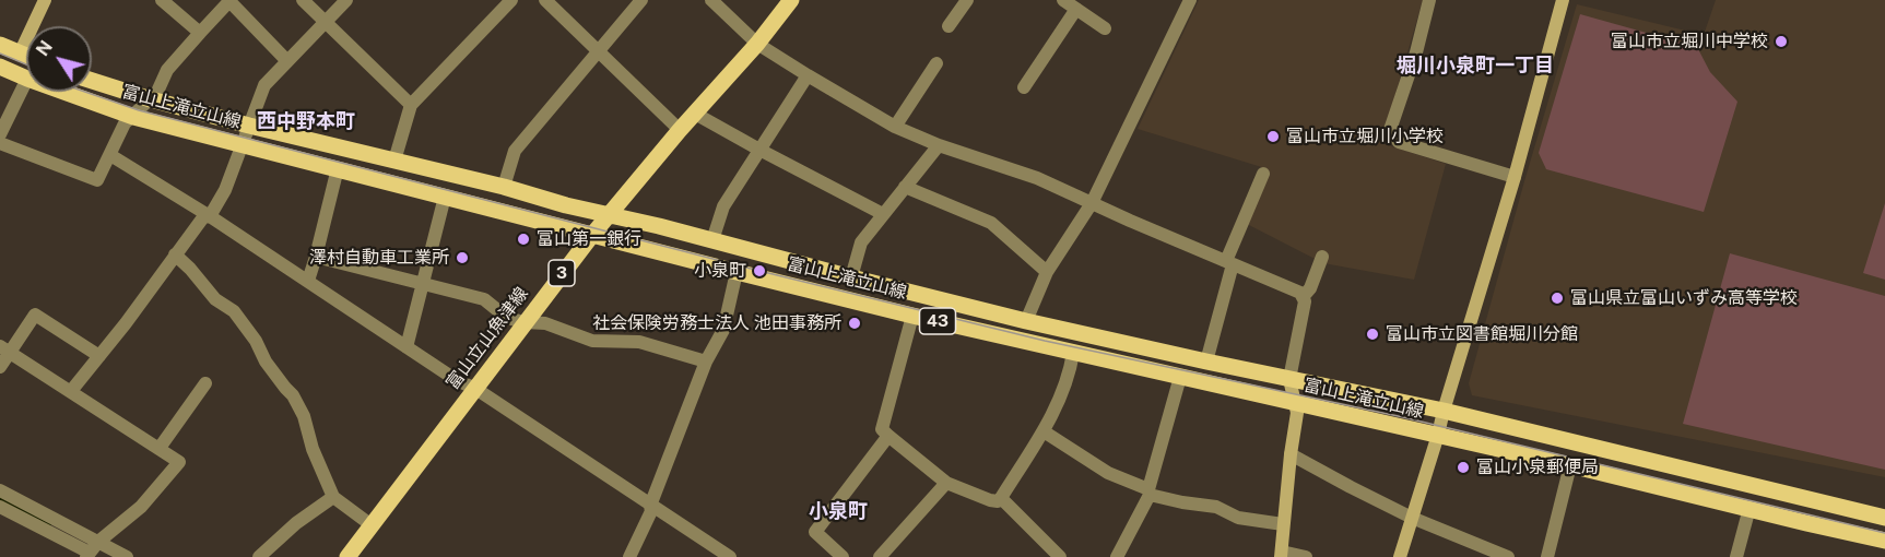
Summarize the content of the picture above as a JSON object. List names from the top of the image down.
{
  "streets": {
    "main road": [
      "富山上滝立山線",
      "3",
      "43",
      "富山立山魚津線"
    ]
  },
  "crossings": [
    ["富山上滝立山線", "富山立山魚津線"]
  ],
  "districts": ["堀川小泉町一丁目", "西中野本町", "小泉町"],
  "places": [
    "富山市立堀川中学校",
    "富山市立堀川小学校",
    "富山第一銀行",
    "澤村自動車工業所",
    "小泉町",
    "富山県立富山いずみ高等学校",
    "社会保険労務士法人 池田事務所",
    "富山市立図書館堀川分館",
    "富山小泉郵便局"
  ],
  "north": "top left"
}
